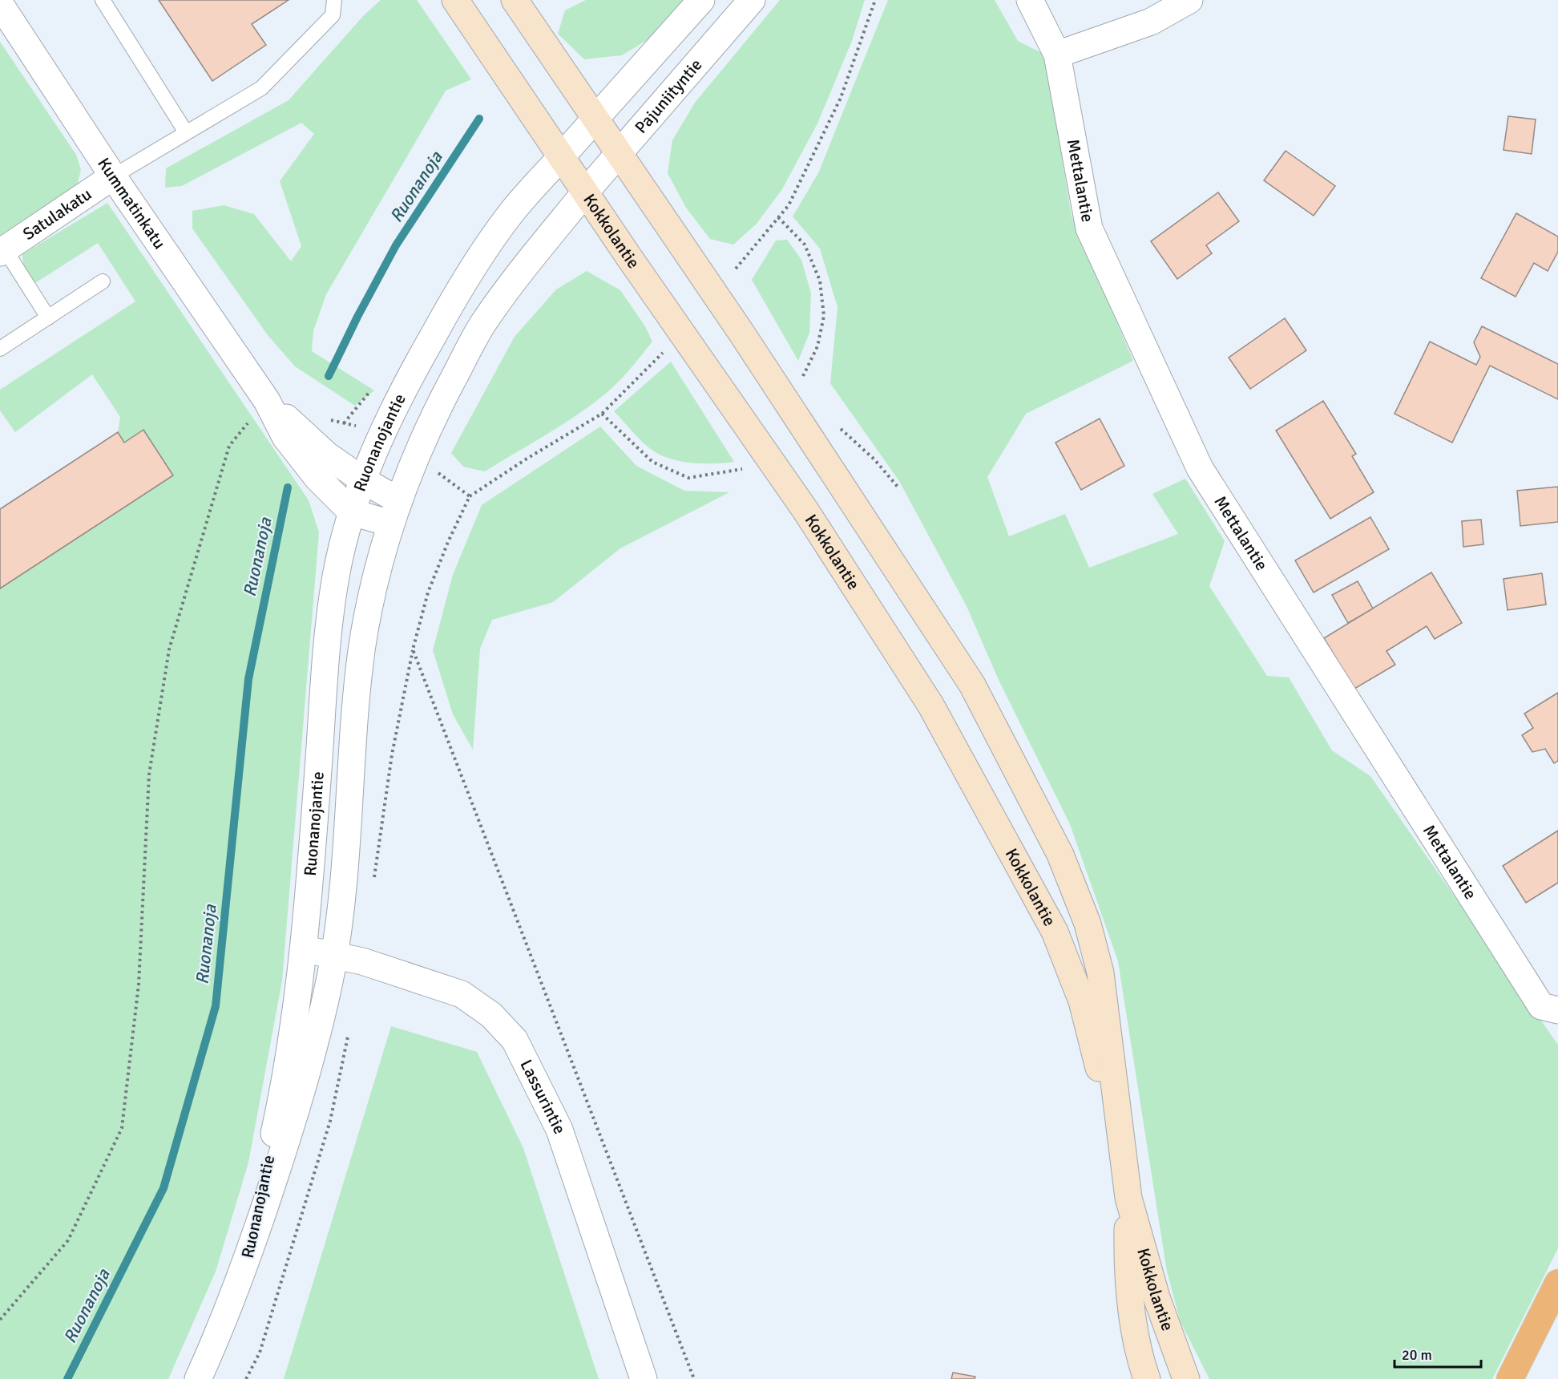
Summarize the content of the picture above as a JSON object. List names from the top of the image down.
{
  "streets": {
    "main road": ["Kokkolantie"],
    "street": [
      "Pajuniityntie",
      "Mettalantie",
      "Kummatinkatu",
      "Satulakatu",
      "Ruonanojantie",
      "Lassurintie"
    ]
  },
  "crossings": [
    ["Pajuniityntie", "Kokkolantie"],
    ["Pajuniityntie", "Ruonanojantie"],
    ["Kummatinkatu", "Satulakatu"],
    ["Kummatinkatu", "Ruonanojantie"],
    ["Kokkolantie", "Ruonanojantie"],
    ["Ruonanojantie", "Lassurintie"]
  ],
  "water": ["Ruonanoja"],
  "scale_bar": "20 m"
}
